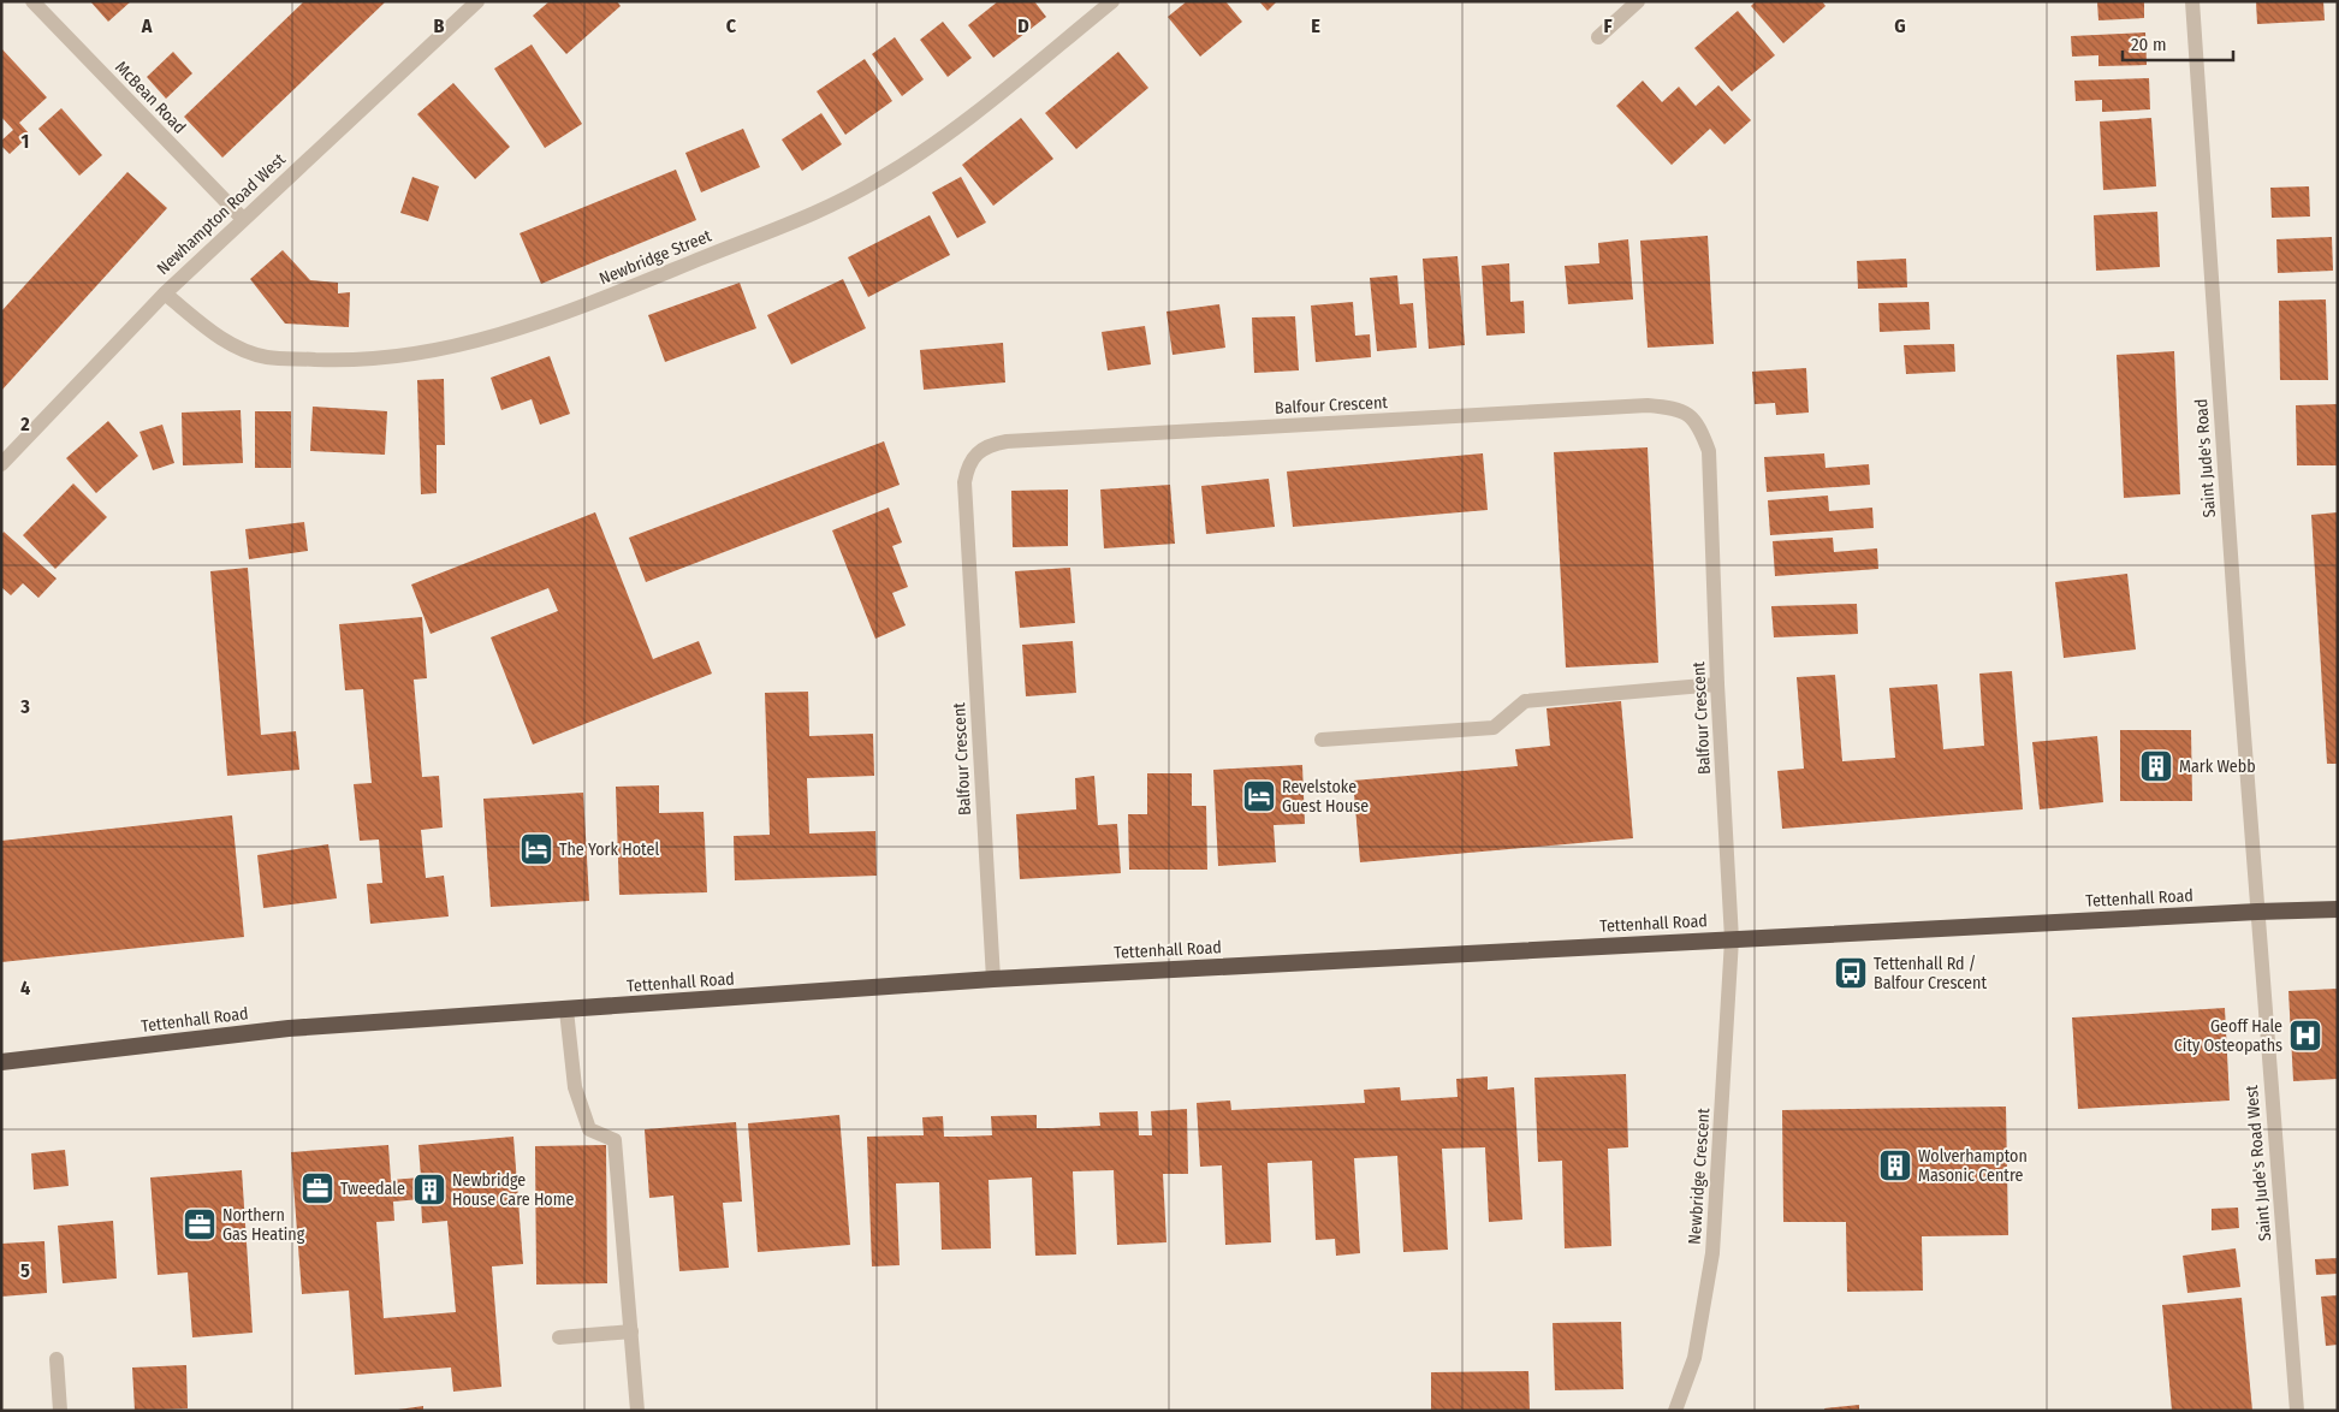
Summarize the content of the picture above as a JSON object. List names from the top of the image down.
{
  "streets": {
    "highway": ["Tettenhall Road"],
    "street": [
      "McBean Road",
      "Newhampton Road West",
      "Newbridge Street",
      "Balfour Crescent",
      "Saint Jude's Road",
      "Saint Jude's Road West",
      "Newbridge Crescent"
    ]
  },
  "crossings": [
    ["McBean Road", "Newhampton Road West"],
    ["Newhampton Road West", "Newbridge Street"],
    ["Balfour Crescent", "Tettenhall Road"],
    ["Balfour Crescent", "Newbridge Crescent"],
    ["Saint Jude's Road", "Tettenhall Road"],
    ["Saint Jude's Road", "Saint Jude's Road West"],
    ["Tettenhall Road", "Saint Jude's Road West"],
    ["Tettenhall Road", "Newbridge Crescent"]
  ],
  "places": {
    "building": ["Mark Webb", "Wolverhampton Masonic Centre", "Newbridge House Care Home"],
    "hotel": ["Revelstoke Guest House", "The York Hotel"],
    "bus stop": ["Tettenhall Rd / Balfour Crescent"],
    "hospital": ["Geoff Hale City Osteopaths"],
    "office": ["Tweedale", "Northern Gas Heating"]
  },
  "scale_bar": "20 m",
  "grid": {
    "columns": [
      "A",
      "B",
      "C",
      "D",
      "E",
      "F",
      "G"
    ],
    "rows": [
      "1",
      "2",
      "3",
      "4",
      "5"
    ]
  }
}
